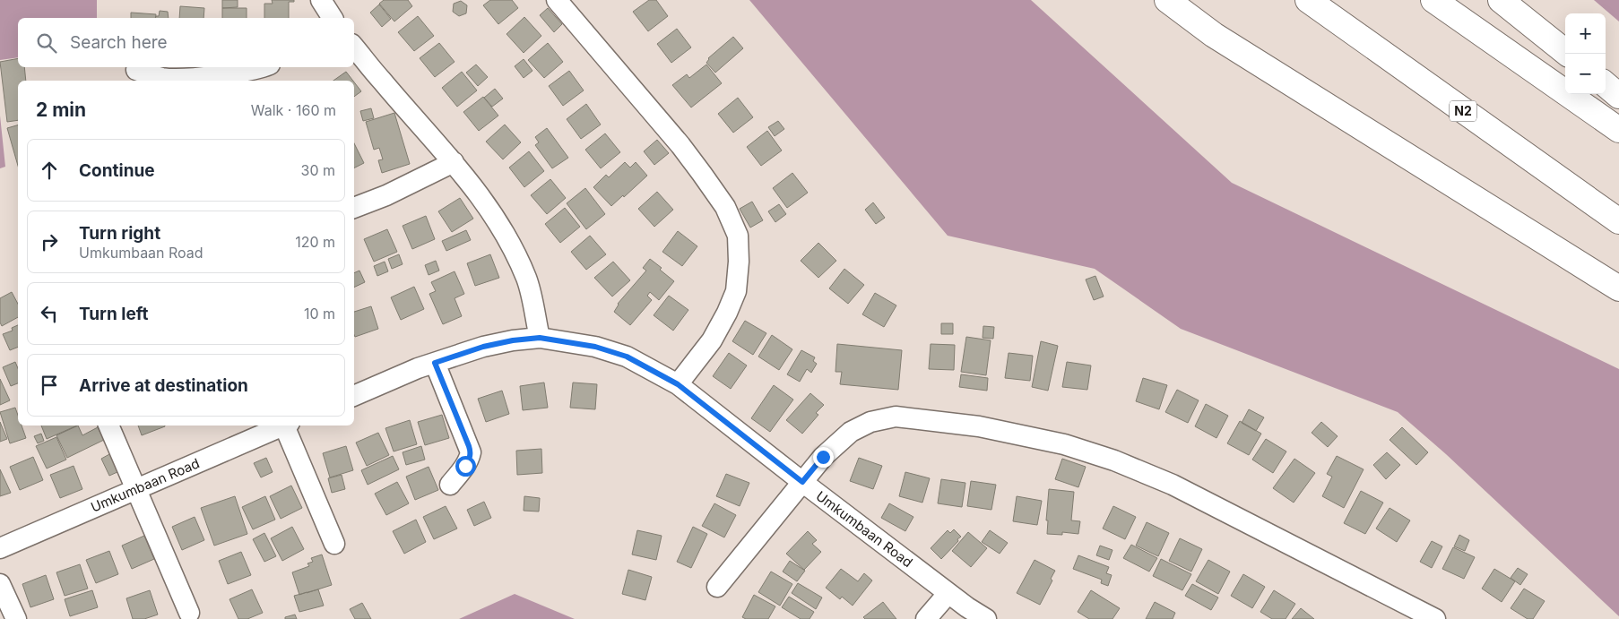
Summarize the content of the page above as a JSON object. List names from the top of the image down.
{
  "streets": {
    "highway": ["N2"],
    "street": ["Umkumbaan Road"]
  },
  "page": {
    "map_buttons": ["+", "−"],
    "search": "Search here",
    "heading": ["2 min", "Walk · 160 m"],
    "list": [
      ["Continue", "30 m"],
      ["Turn right", "Umkumbaan Road", "120 m"],
      ["Turn left", "10 m"],
      "Arrive at destination"
    ]
  }
}
